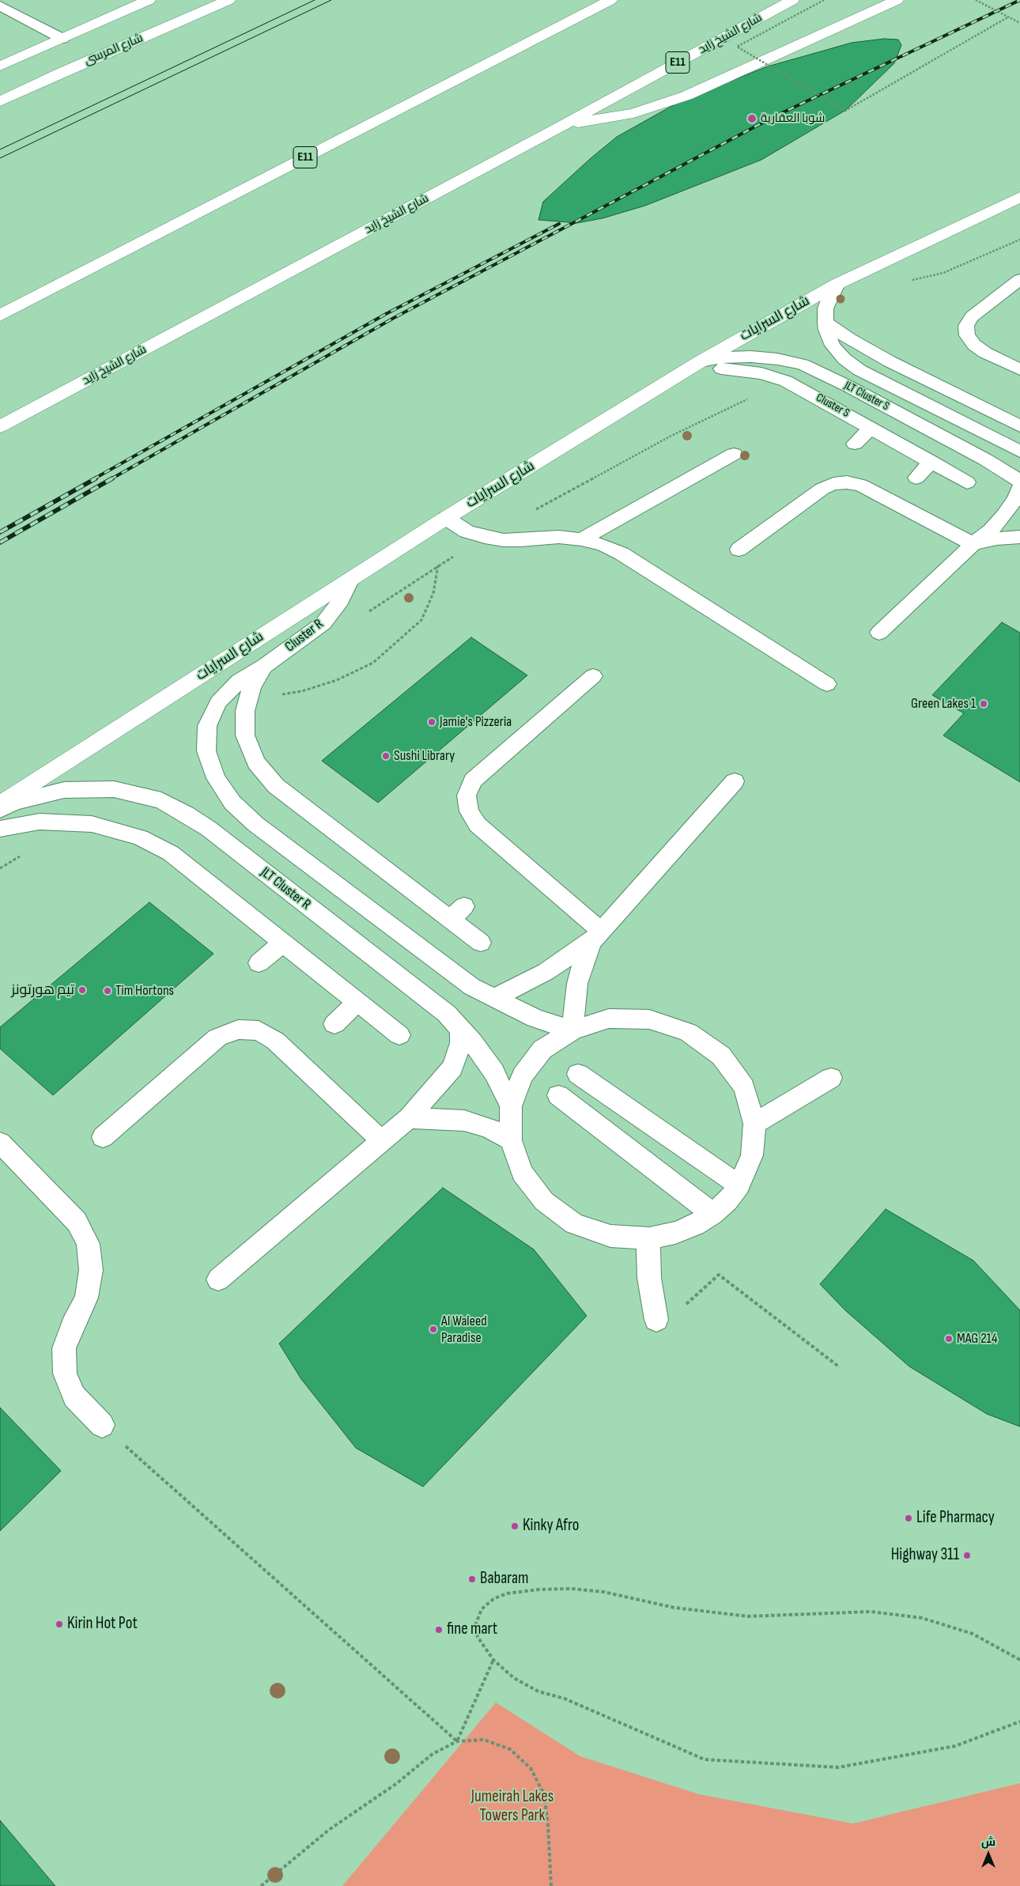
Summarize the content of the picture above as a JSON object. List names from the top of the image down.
{
  "streets": {
    "main road": [
      "شارع الشيخ زايد",
      "شارع المرسى",
      "E11",
      "شارع السرايات"
    ],
    "lane": [
      "JLT Cluster S",
      "Cluster S",
      "Cluster R",
      "JLT Cluster R"
    ]
  },
  "crossings": [
    ["شارع السرايات", "JLT Cluster S"],
    ["شارع السرايات", "Cluster S"],
    ["شارع السرايات", "Cluster R"],
    ["JLT Cluster S", "Cluster S"]
  ],
  "parks": ["Jumeirah Lakes Towers Park"],
  "places": [
    "شوبا العقارية",
    "Green Lakes 1",
    "Jamie's Pizzeria",
    "Sushi Library",
    "تيم هورتونز",
    "Tim Hortons",
    "Al Waleed Paradise",
    "MAG 214",
    "Life Pharmacy",
    "Kinky Afro",
    "Highway 311",
    "Babaram",
    "Kirin Hot Pot",
    "fine mart"
  ],
  "north": "top"
}
